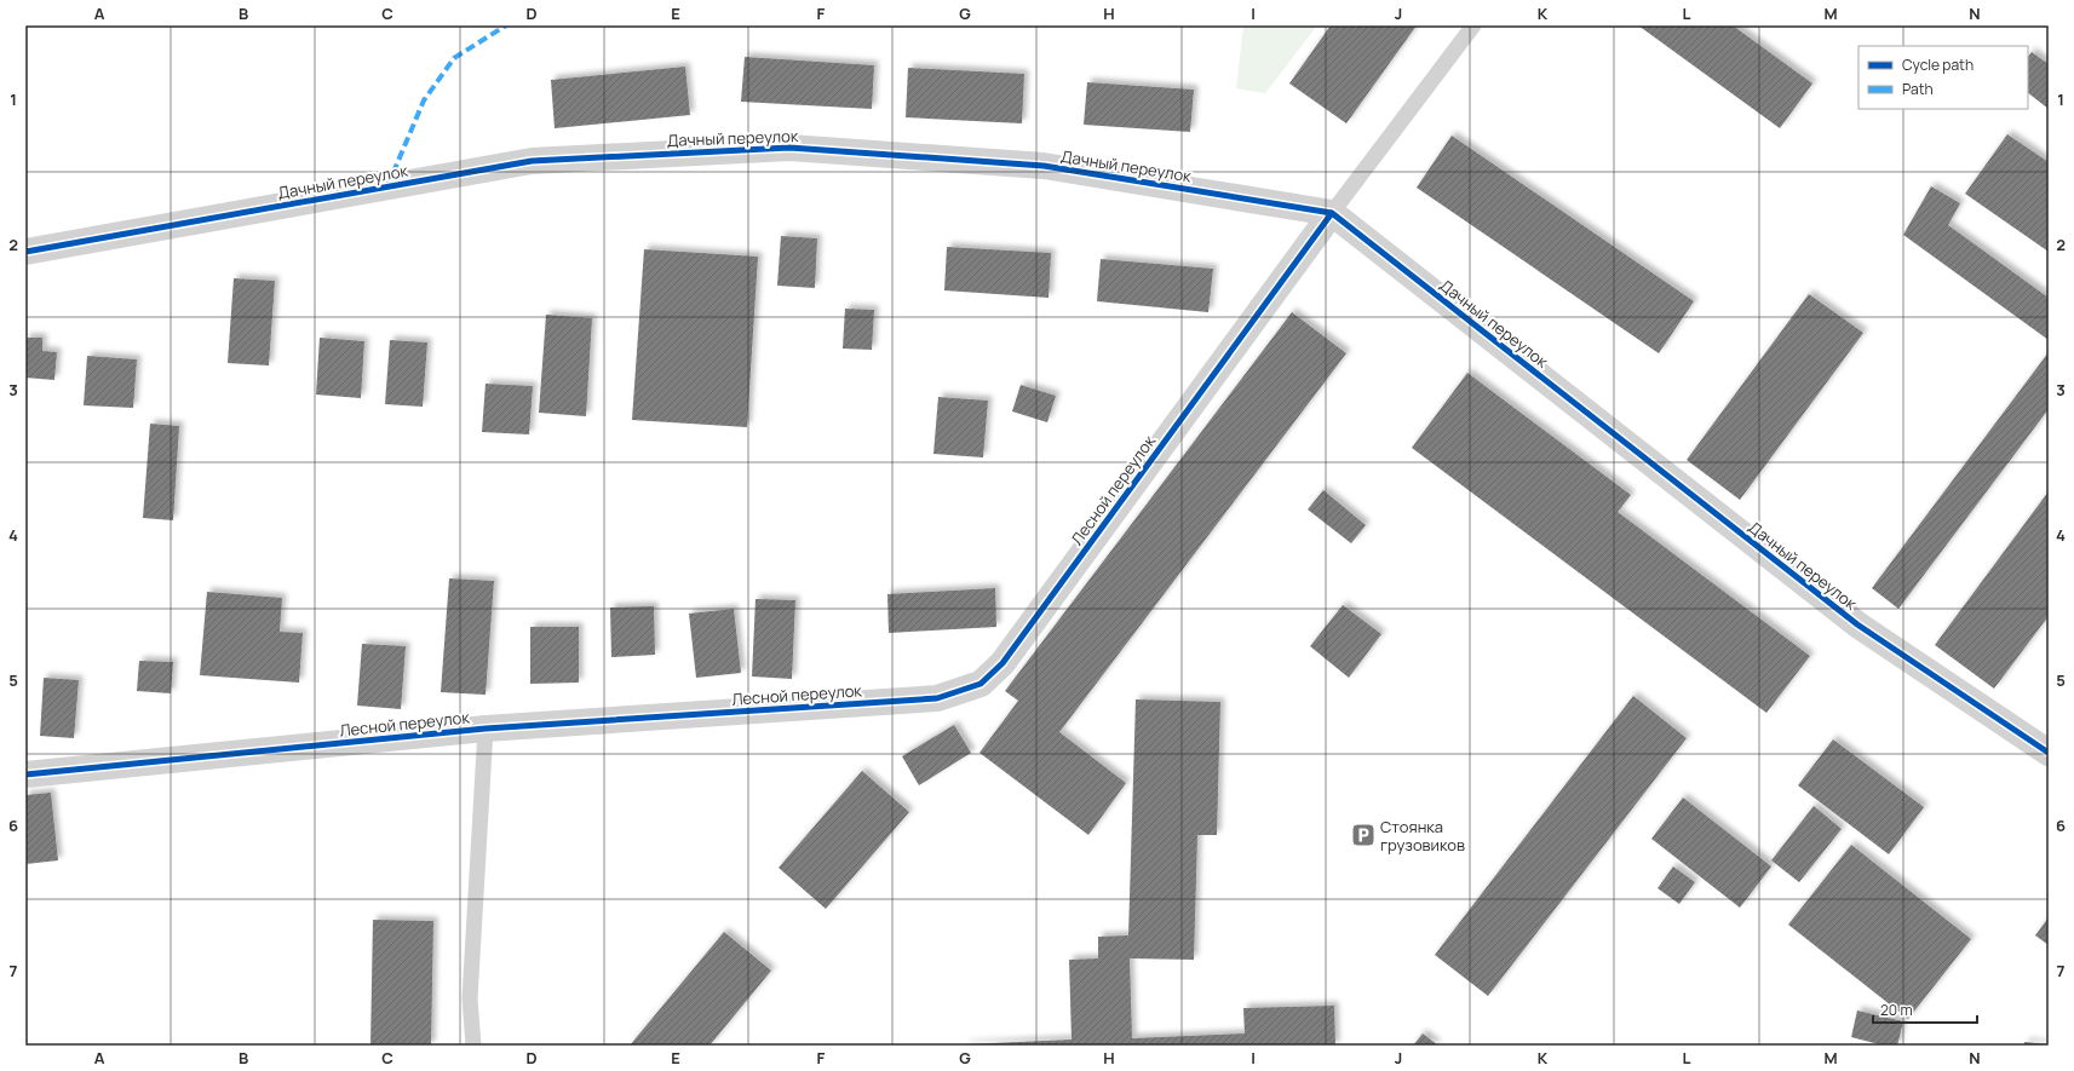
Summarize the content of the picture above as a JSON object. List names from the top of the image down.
{
  "streets": {
    "street": ["Дачный переулок", "Лесной переулок"]
  },
  "crossings": [
    ["Дачный переулок", "Лесной переулок"]
  ],
  "places": {
    "parking": ["Стоянка грузовиков"]
  },
  "legend": ["Cycle path", "Path"],
  "scale_bar": "20 m",
  "grid": {
    "columns": [
      "A",
      "B",
      "C",
      "D",
      "E",
      "F",
      "G",
      "H",
      "I",
      "J",
      "K",
      "L",
      "M",
      "N"
    ],
    "rows": [
      "1",
      "2",
      "3",
      "4",
      "5",
      "6",
      "7"
    ]
  }
}
